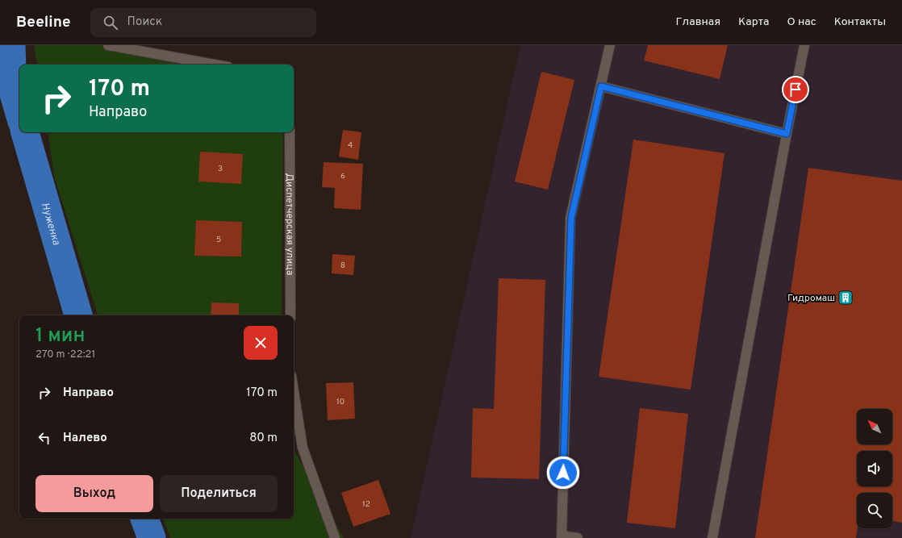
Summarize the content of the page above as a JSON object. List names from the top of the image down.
{
  "streets": {
    "street": ["Диспетчерская улица"]
  },
  "water": ["Нуженка"],
  "places": {
    "building": ["Гидромаш"]
  },
  "house_numbers": [
    "4",
    "3",
    "6",
    "5",
    "8",
    "10",
    "12"
  ],
  "north": "top left",
  "page": {
    "header": "Beeline",
    "search": "Поиск",
    "nav": [
      "Главная",
      "Карта",
      "О нас",
      "Контакты"
    ],
    "turn": ["170 m", "Направо"],
    "heading": ["1 мин", "270 m · 22:21"],
    "list": [
      {
        "name": "Направо",
        "value": "170 m"
      },
      {
        "name": "Налево",
        "value": "80 m"
      }
    ],
    "buttons": ["Выход", "Поделиться"]
  }
}
